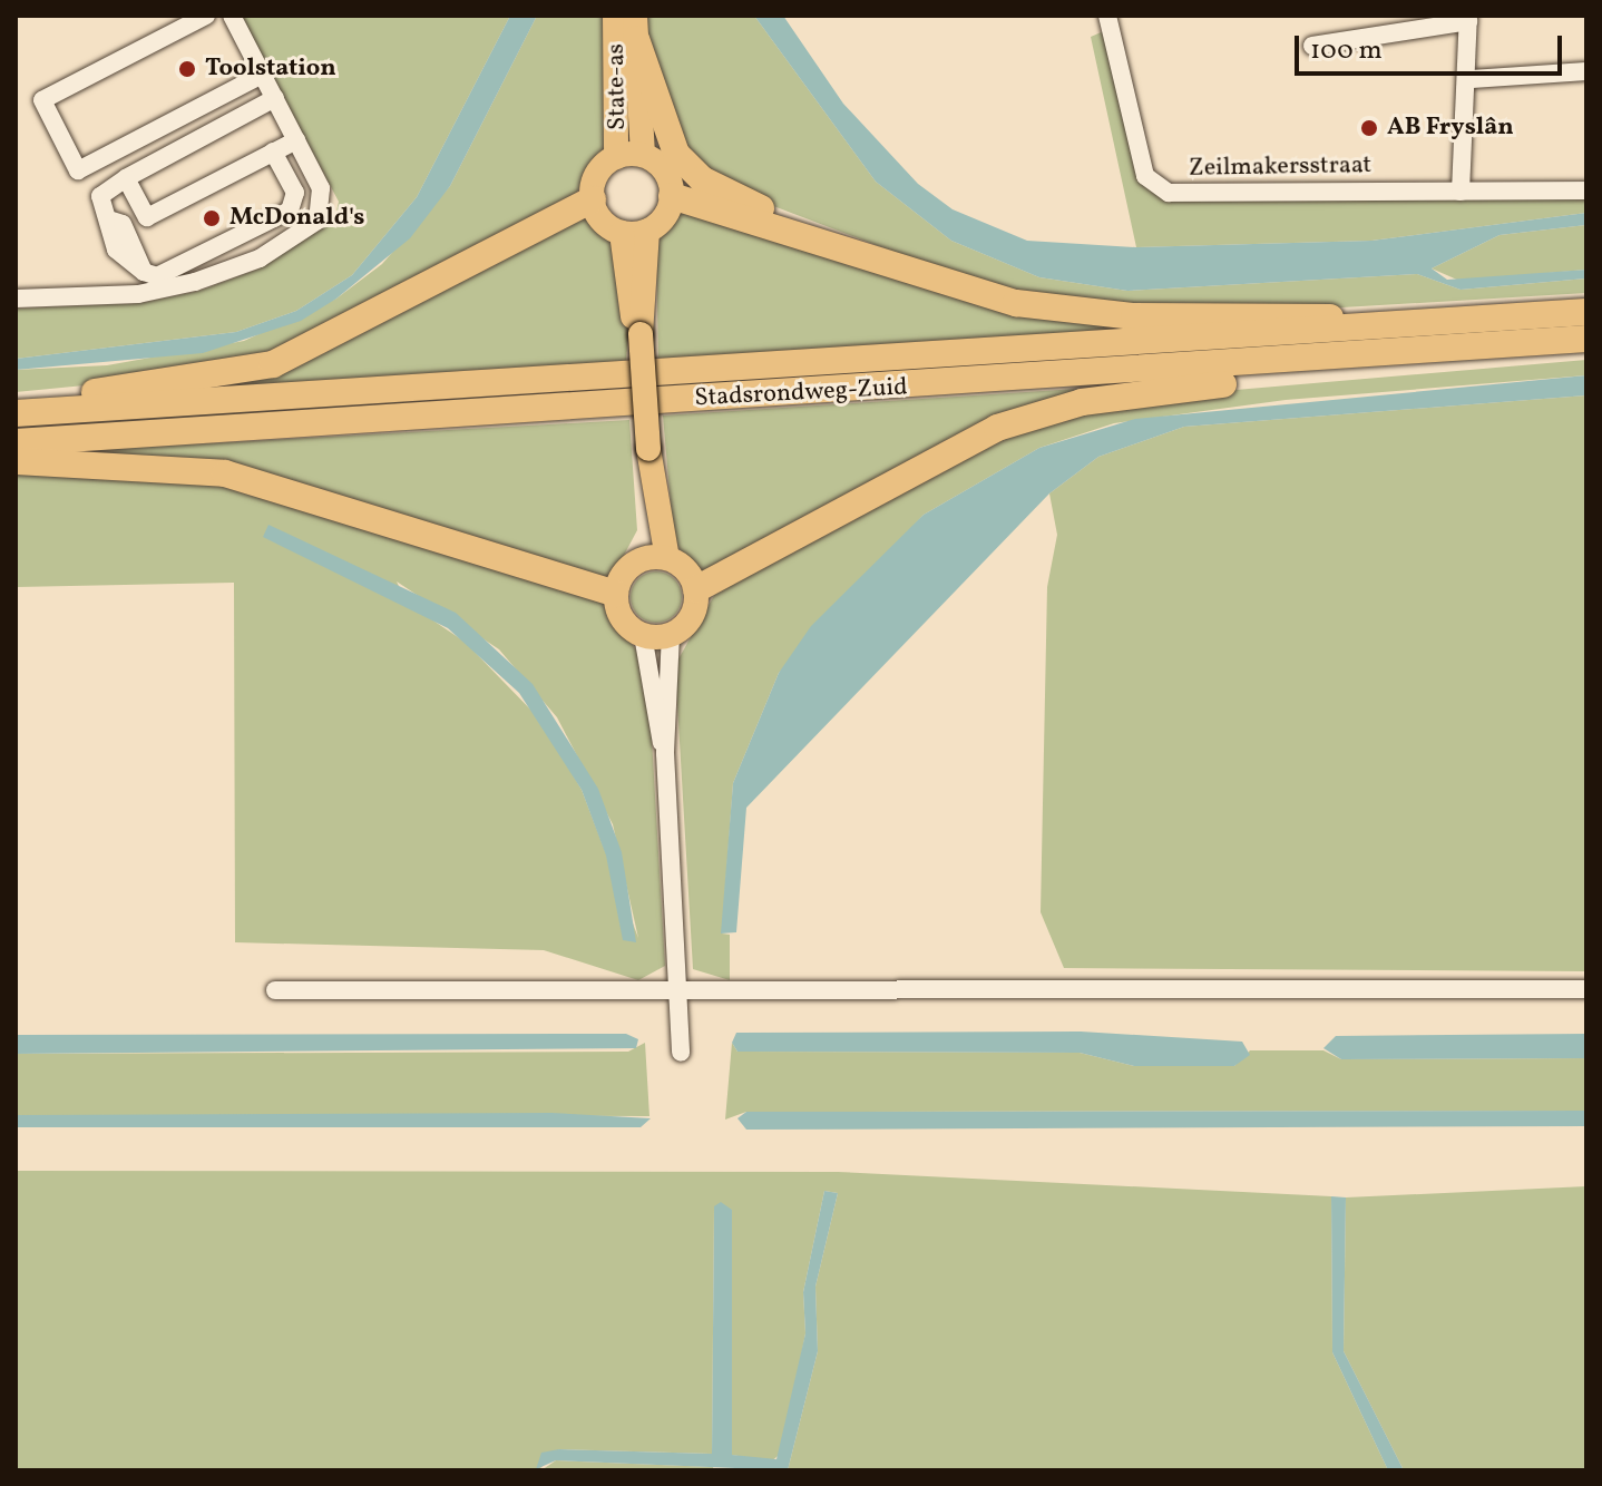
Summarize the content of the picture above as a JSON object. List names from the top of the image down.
{
  "streets": {
    "highway": ["Stadsrondweg-Zuid"],
    "main road": ["State-as"],
    "street": ["Zeilmakersstraat"]
  },
  "places": ["Toolstation", "AB Fryslân", "McDonald's"],
  "scale_bar": "100 m"
}
